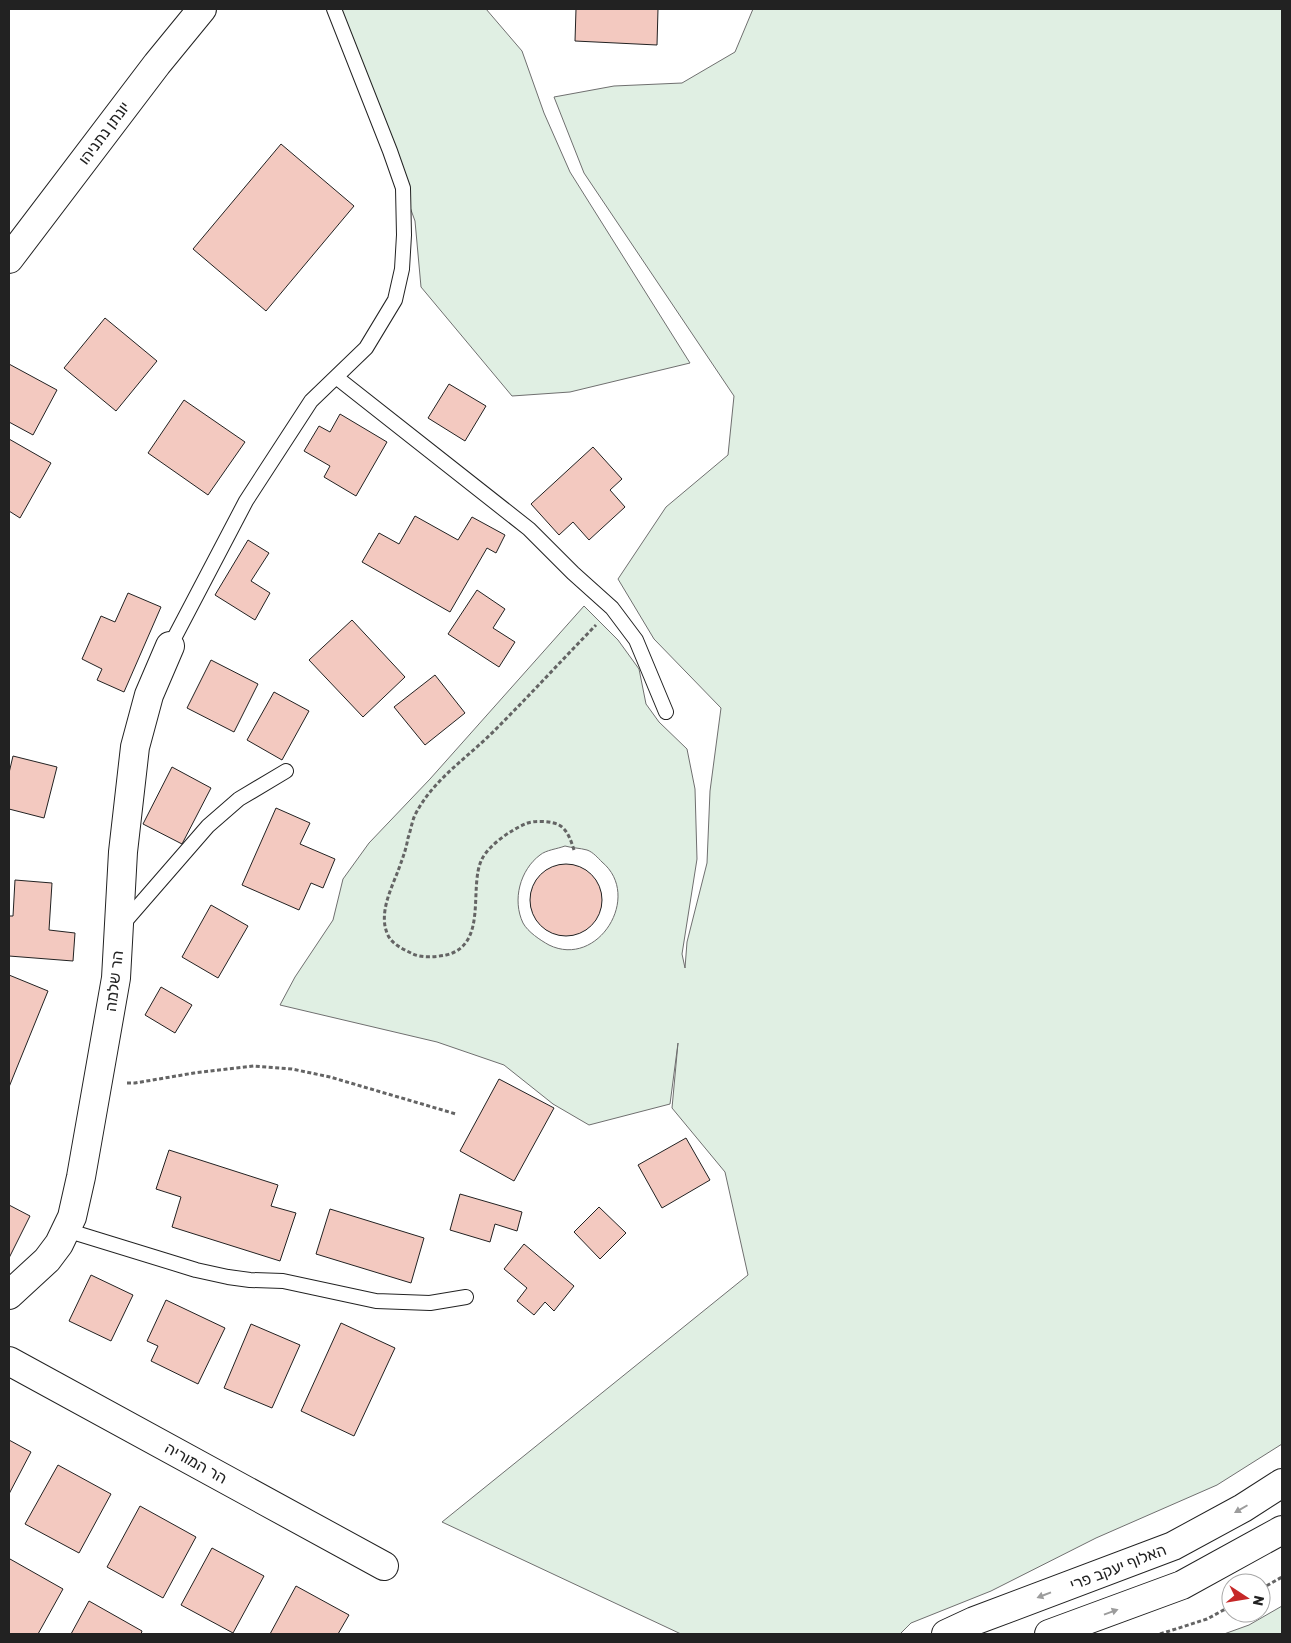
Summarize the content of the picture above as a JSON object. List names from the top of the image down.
{
  "streets": {
    "street": [
      "יונתן נתניהו",
      "הר שלמה",
      "הר המוריה",
      "האלוף יעקב פרי"
    ]
  },
  "north": "right"
}
